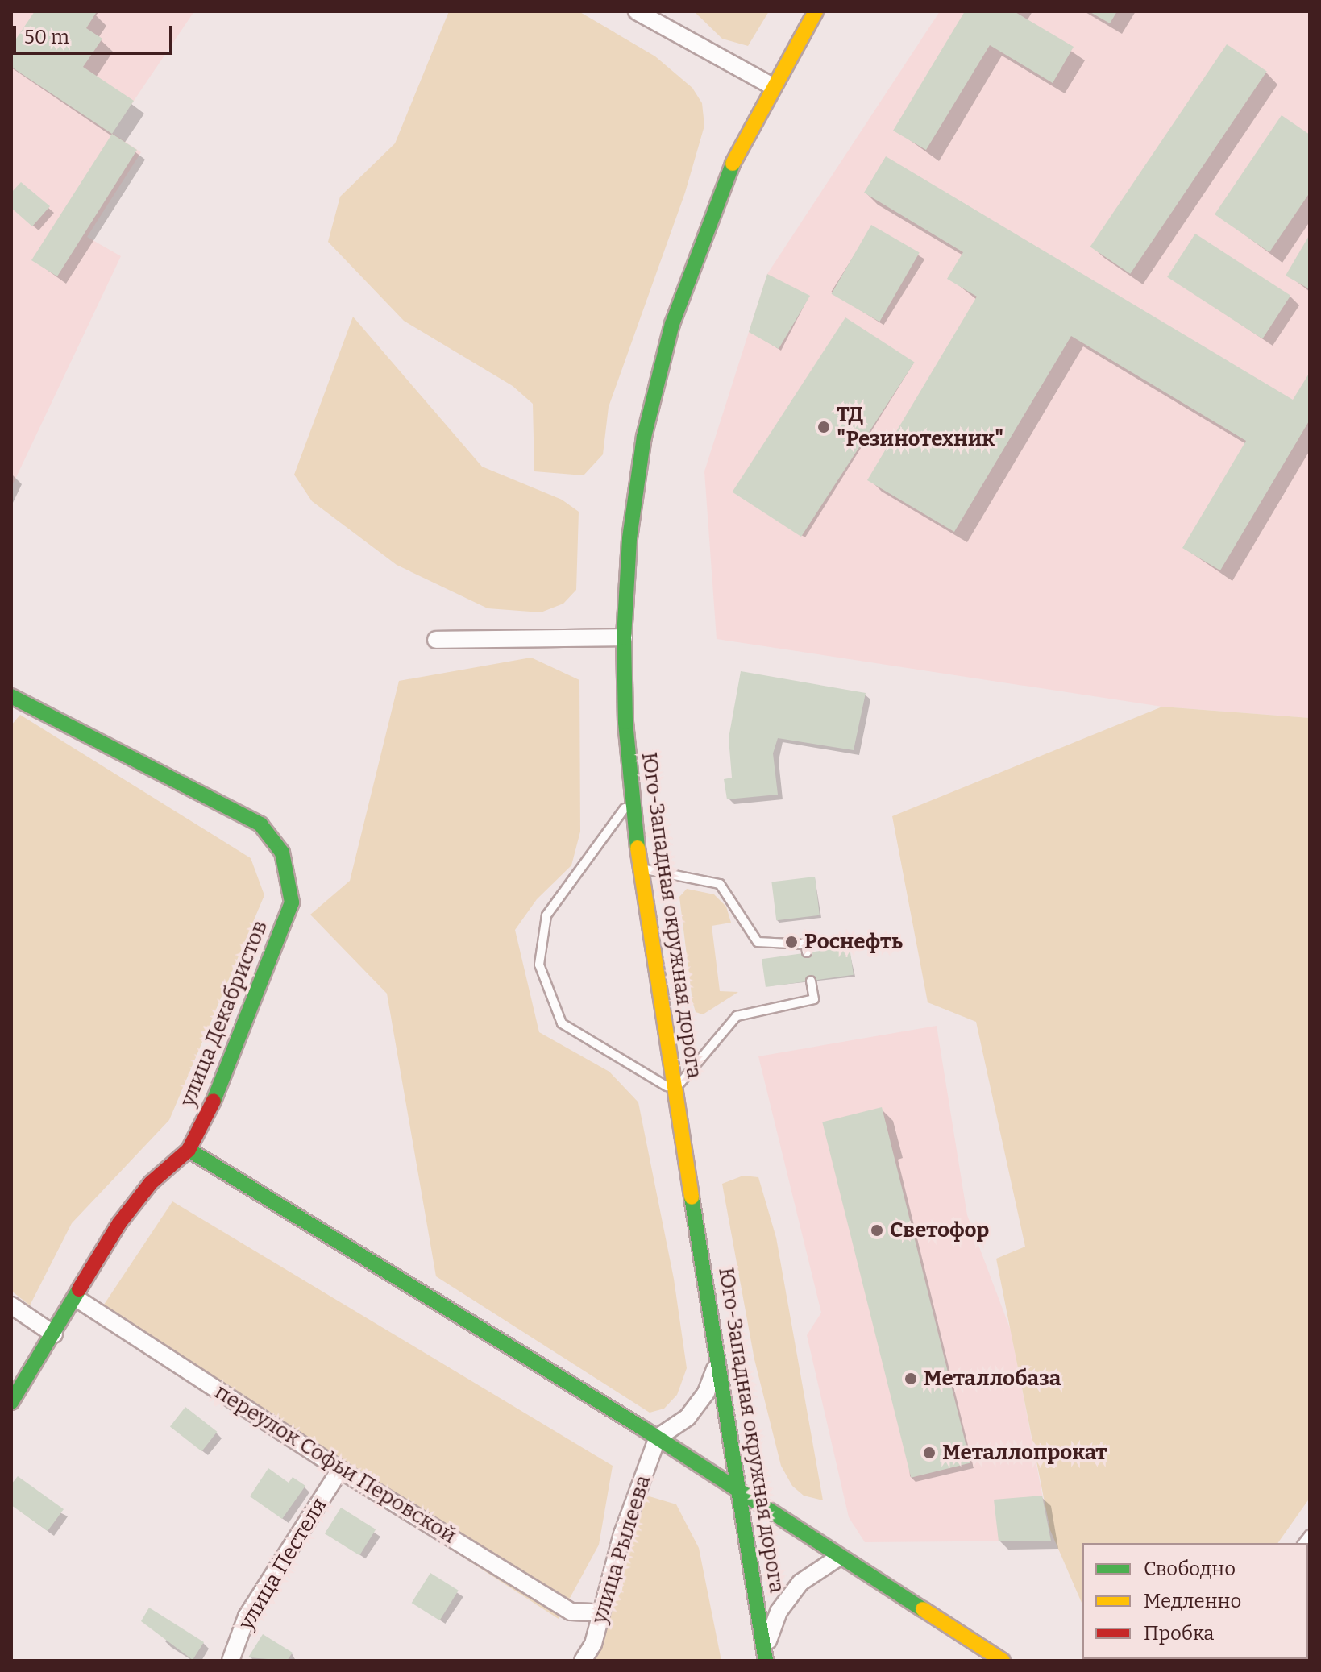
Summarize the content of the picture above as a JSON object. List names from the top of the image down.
{
  "streets": {
    "main road": ["Юго-Западная окружная дорога", "улица Декабристов"],
    "street": ["переулок Софьи Перовской", "улица Рылеева", "улица Пестеля"]
  },
  "crossings": [
    ["улица Декабристов", "переулок Софьи Перовской"],
    ["переулок Софьи Перовской", "улица Рылеева"],
    ["переулок Софьи Перовской", "улица Пестеля"]
  ],
  "places": [
    "ТД \"Резинотехник\"",
    "Роснефть",
    "Светофор",
    "Металлобаза",
    "Металлопрокат"
  ],
  "legend": ["Свободно", "Медленно", "Пробка"],
  "scale_bar": "50 m"
}
